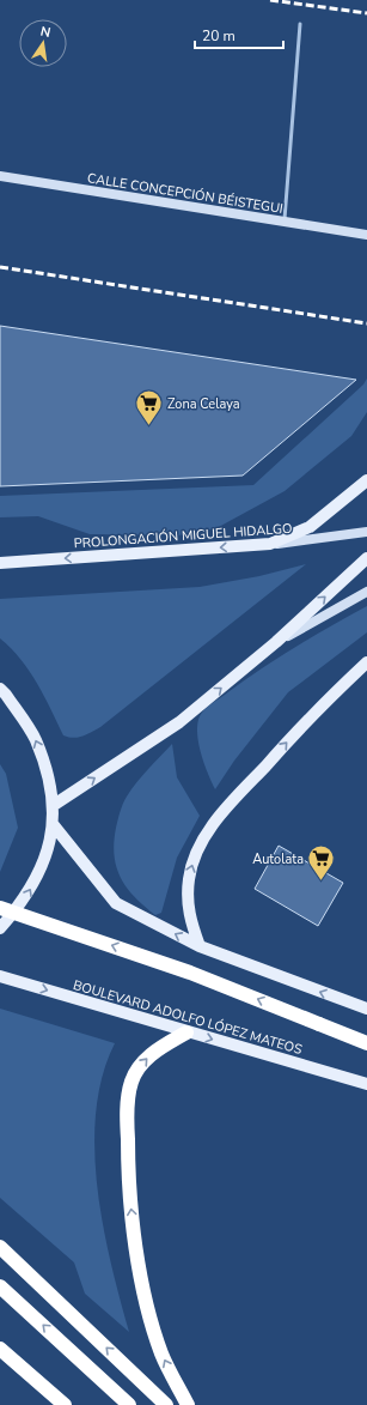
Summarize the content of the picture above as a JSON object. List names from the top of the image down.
{
  "streets": {
    "main road": ["CALLE CONCEPCIÓN BÉISTEGUI", "PROLONGACIÓN MIGUEL HIDALGO", "BOULEVARD ADOLFO LÓPEZ MATEOS"]
  },
  "one_way": ["PROLONGACIÓN MIGUEL HIDALGO"],
  "places": {
    "supermarket": ["Zona Celaya", "Autolata"]
  },
  "scale_bar": "20 m",
  "north": "top"
}
